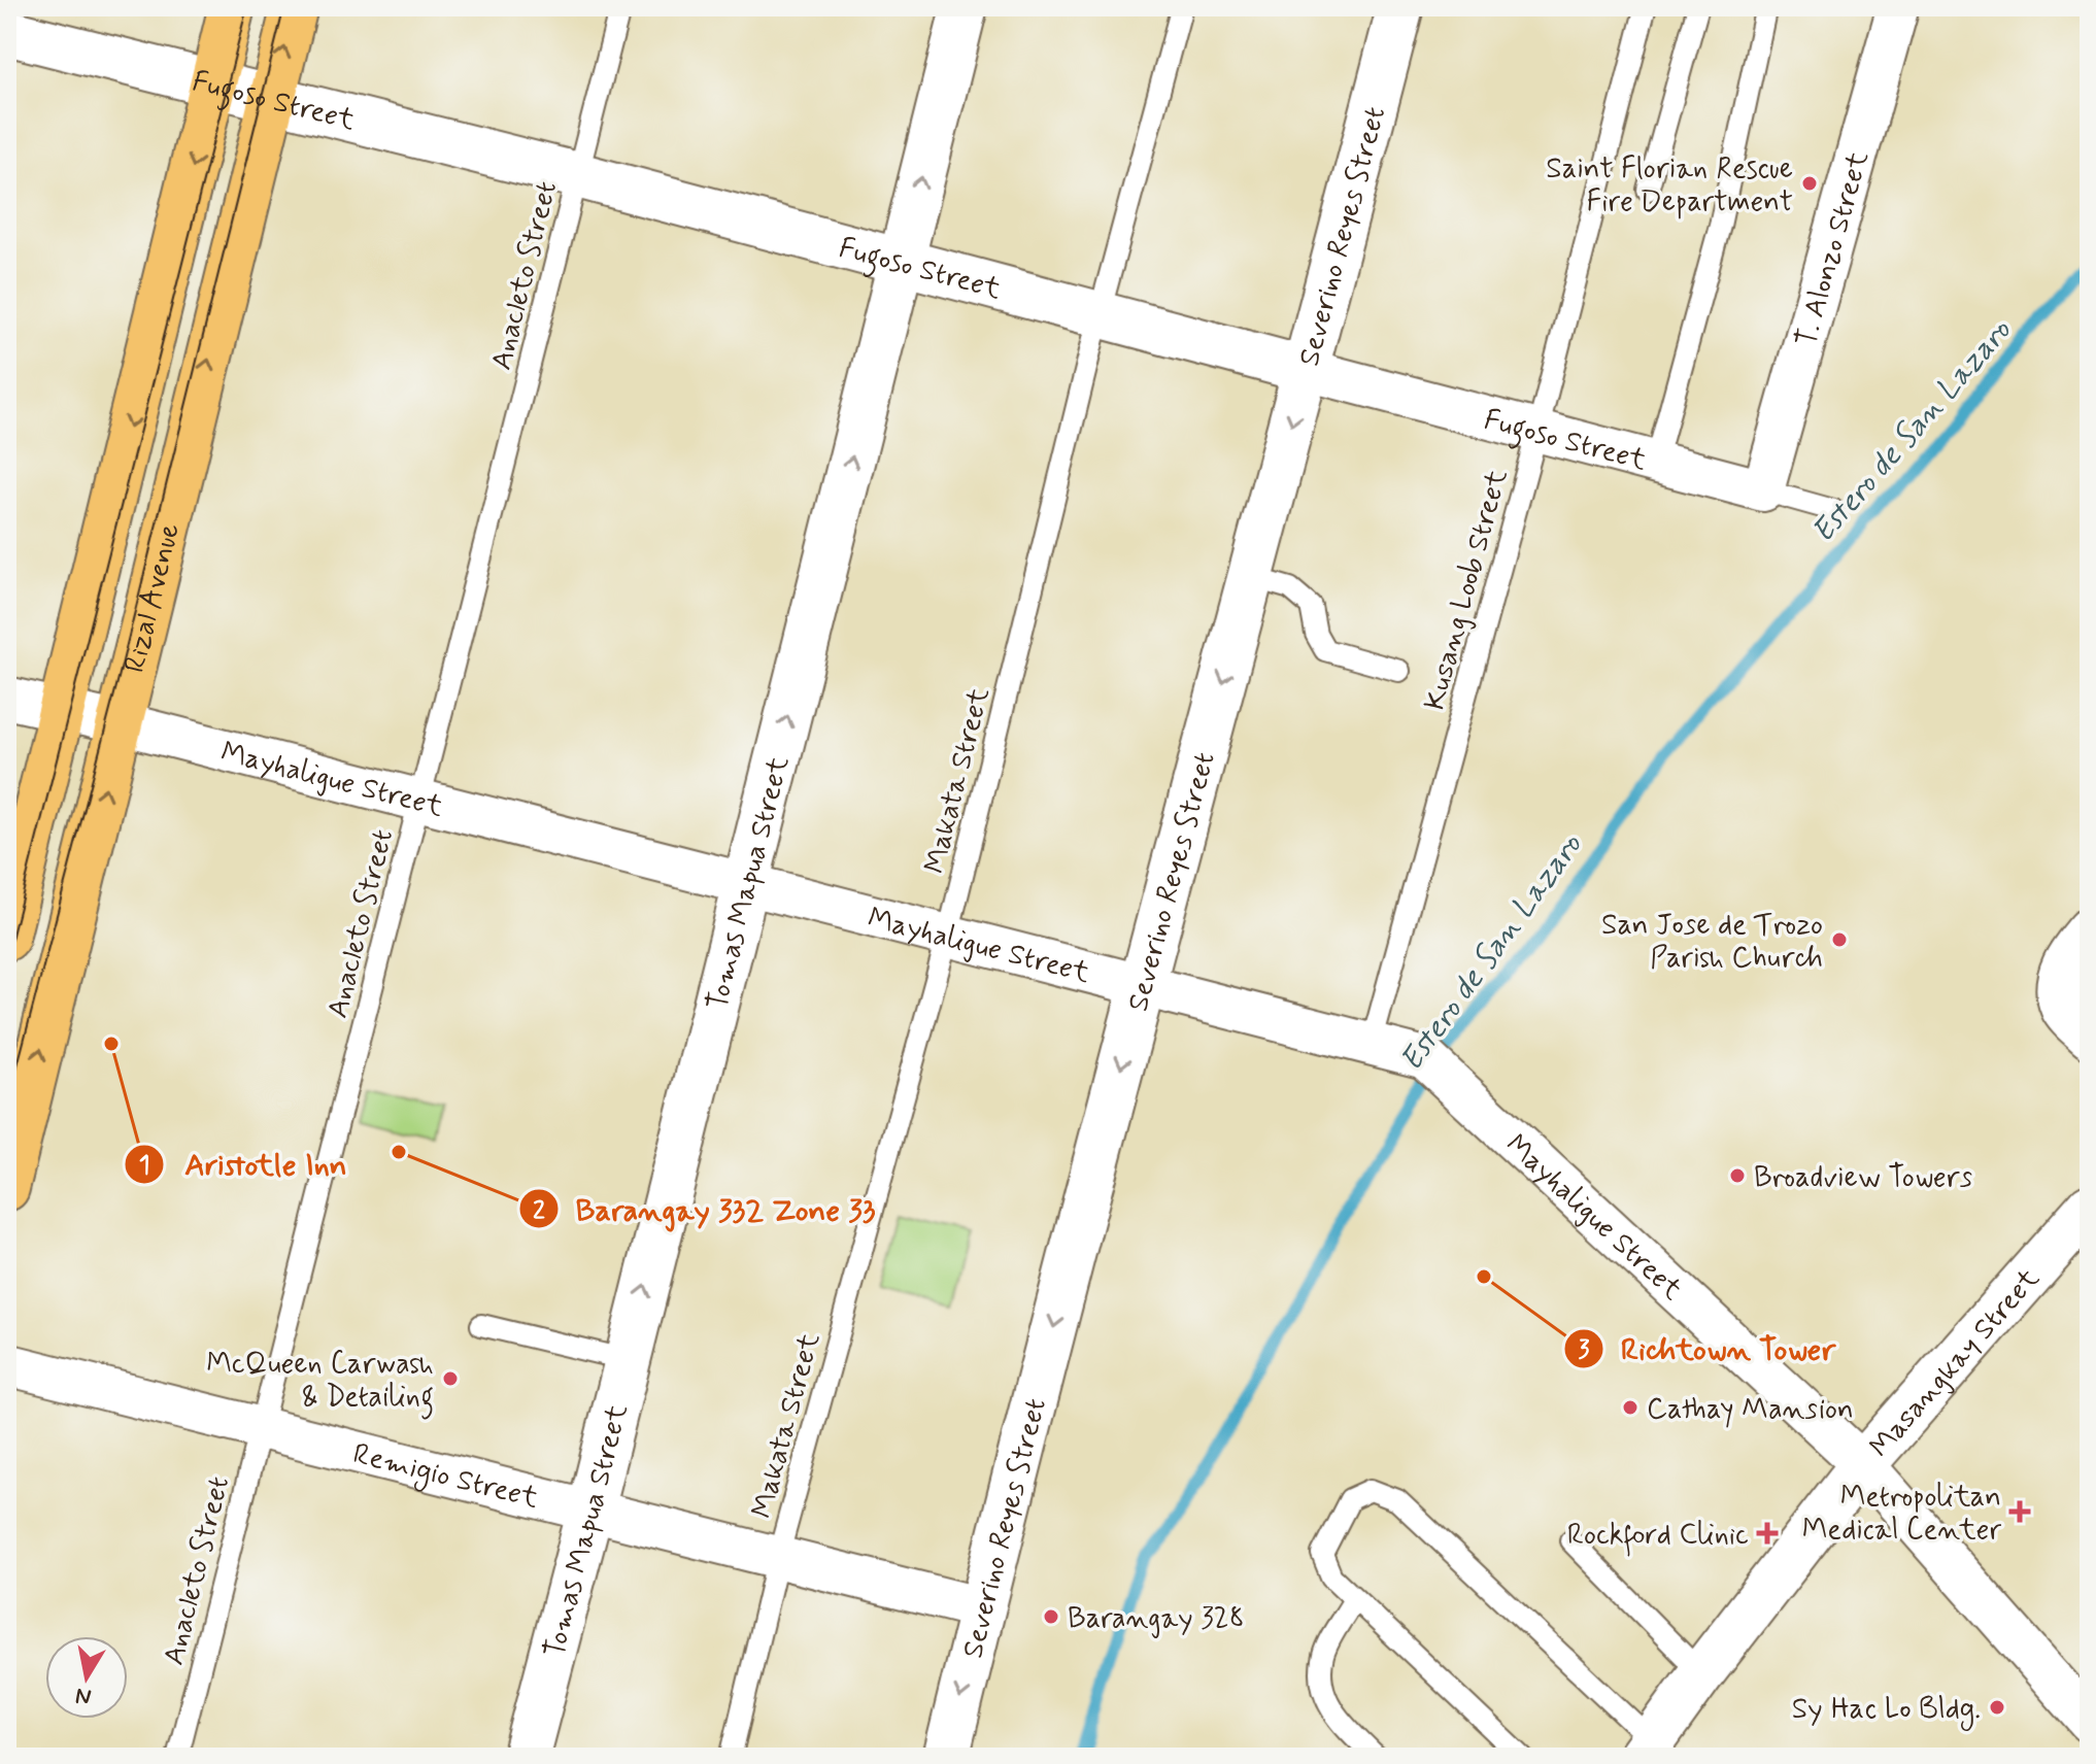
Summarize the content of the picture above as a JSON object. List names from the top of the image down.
{
  "streets": {
    "main road": ["Rizal Avenue"],
    "street": [
      "Fugoso Street",
      "Severino Reyes Street",
      "T. Alonzo Street",
      "Mayhaligue Street",
      "Tomas Mapua Street",
      "Masangkay Street",
      "Remigio Street"
    ],
    "lane": ["Anacleto Street", "Kusang Loob Street", "Makata Street"]
  },
  "crossings": [
    ["Fugoso Street", "Severino Reyes Street"],
    ["Fugoso Street", "T. Alonzo Street"],
    ["Fugoso Street", "Anacleto Street"],
    ["Fugoso Street", "Kusang Loob Street"],
    ["Fugoso Street", "Rizal Avenue"],
    ["Fugoso Street", "Makata Street"],
    ["Fugoso Street", "Tomas Mapua Street"],
    ["Severino Reyes Street", "Mayhaligue Street"],
    ["Severino Reyes Street", "Remigio Street"],
    ["Anacleto Street", "Mayhaligue Street"],
    ["Anacleto Street", "Remigio Street"],
    ["Kusang Loob Street", "Mayhaligue Street"],
    ["Rizal Avenue", "Mayhaligue Street"],
    ["Mayhaligue Street", "Makata Street"],
    ["Mayhaligue Street", "Tomas Mapua Street"],
    ["Mayhaligue Street", "Masangkay Street"],
    ["Makata Street", "Remigio Street"],
    ["Tomas Mapua Street", "Remigio Street"]
  ],
  "one_way": ["Severino Reyes Street", "Tomas Mapua Street"],
  "water": ["Estero de San Lazaro"],
  "places": {
    "other": [
      "Saint Florian Rescue Fire Department",
      "San Jose de Trozo Parish Church",
      "Aristotle Inn",
      "Barangay 332 Zone 33",
      "Broadview Towers",
      "Richtown Tower",
      "McQueen Carwash & Detailing",
      "Cathay Mansion",
      "Barangay 328",
      "Sy Hac Lo Bldg."
    ],
    "health": ["Metropolitan Medical Center", "Rockford Clinic"]
  },
  "north": "bottom"
}
